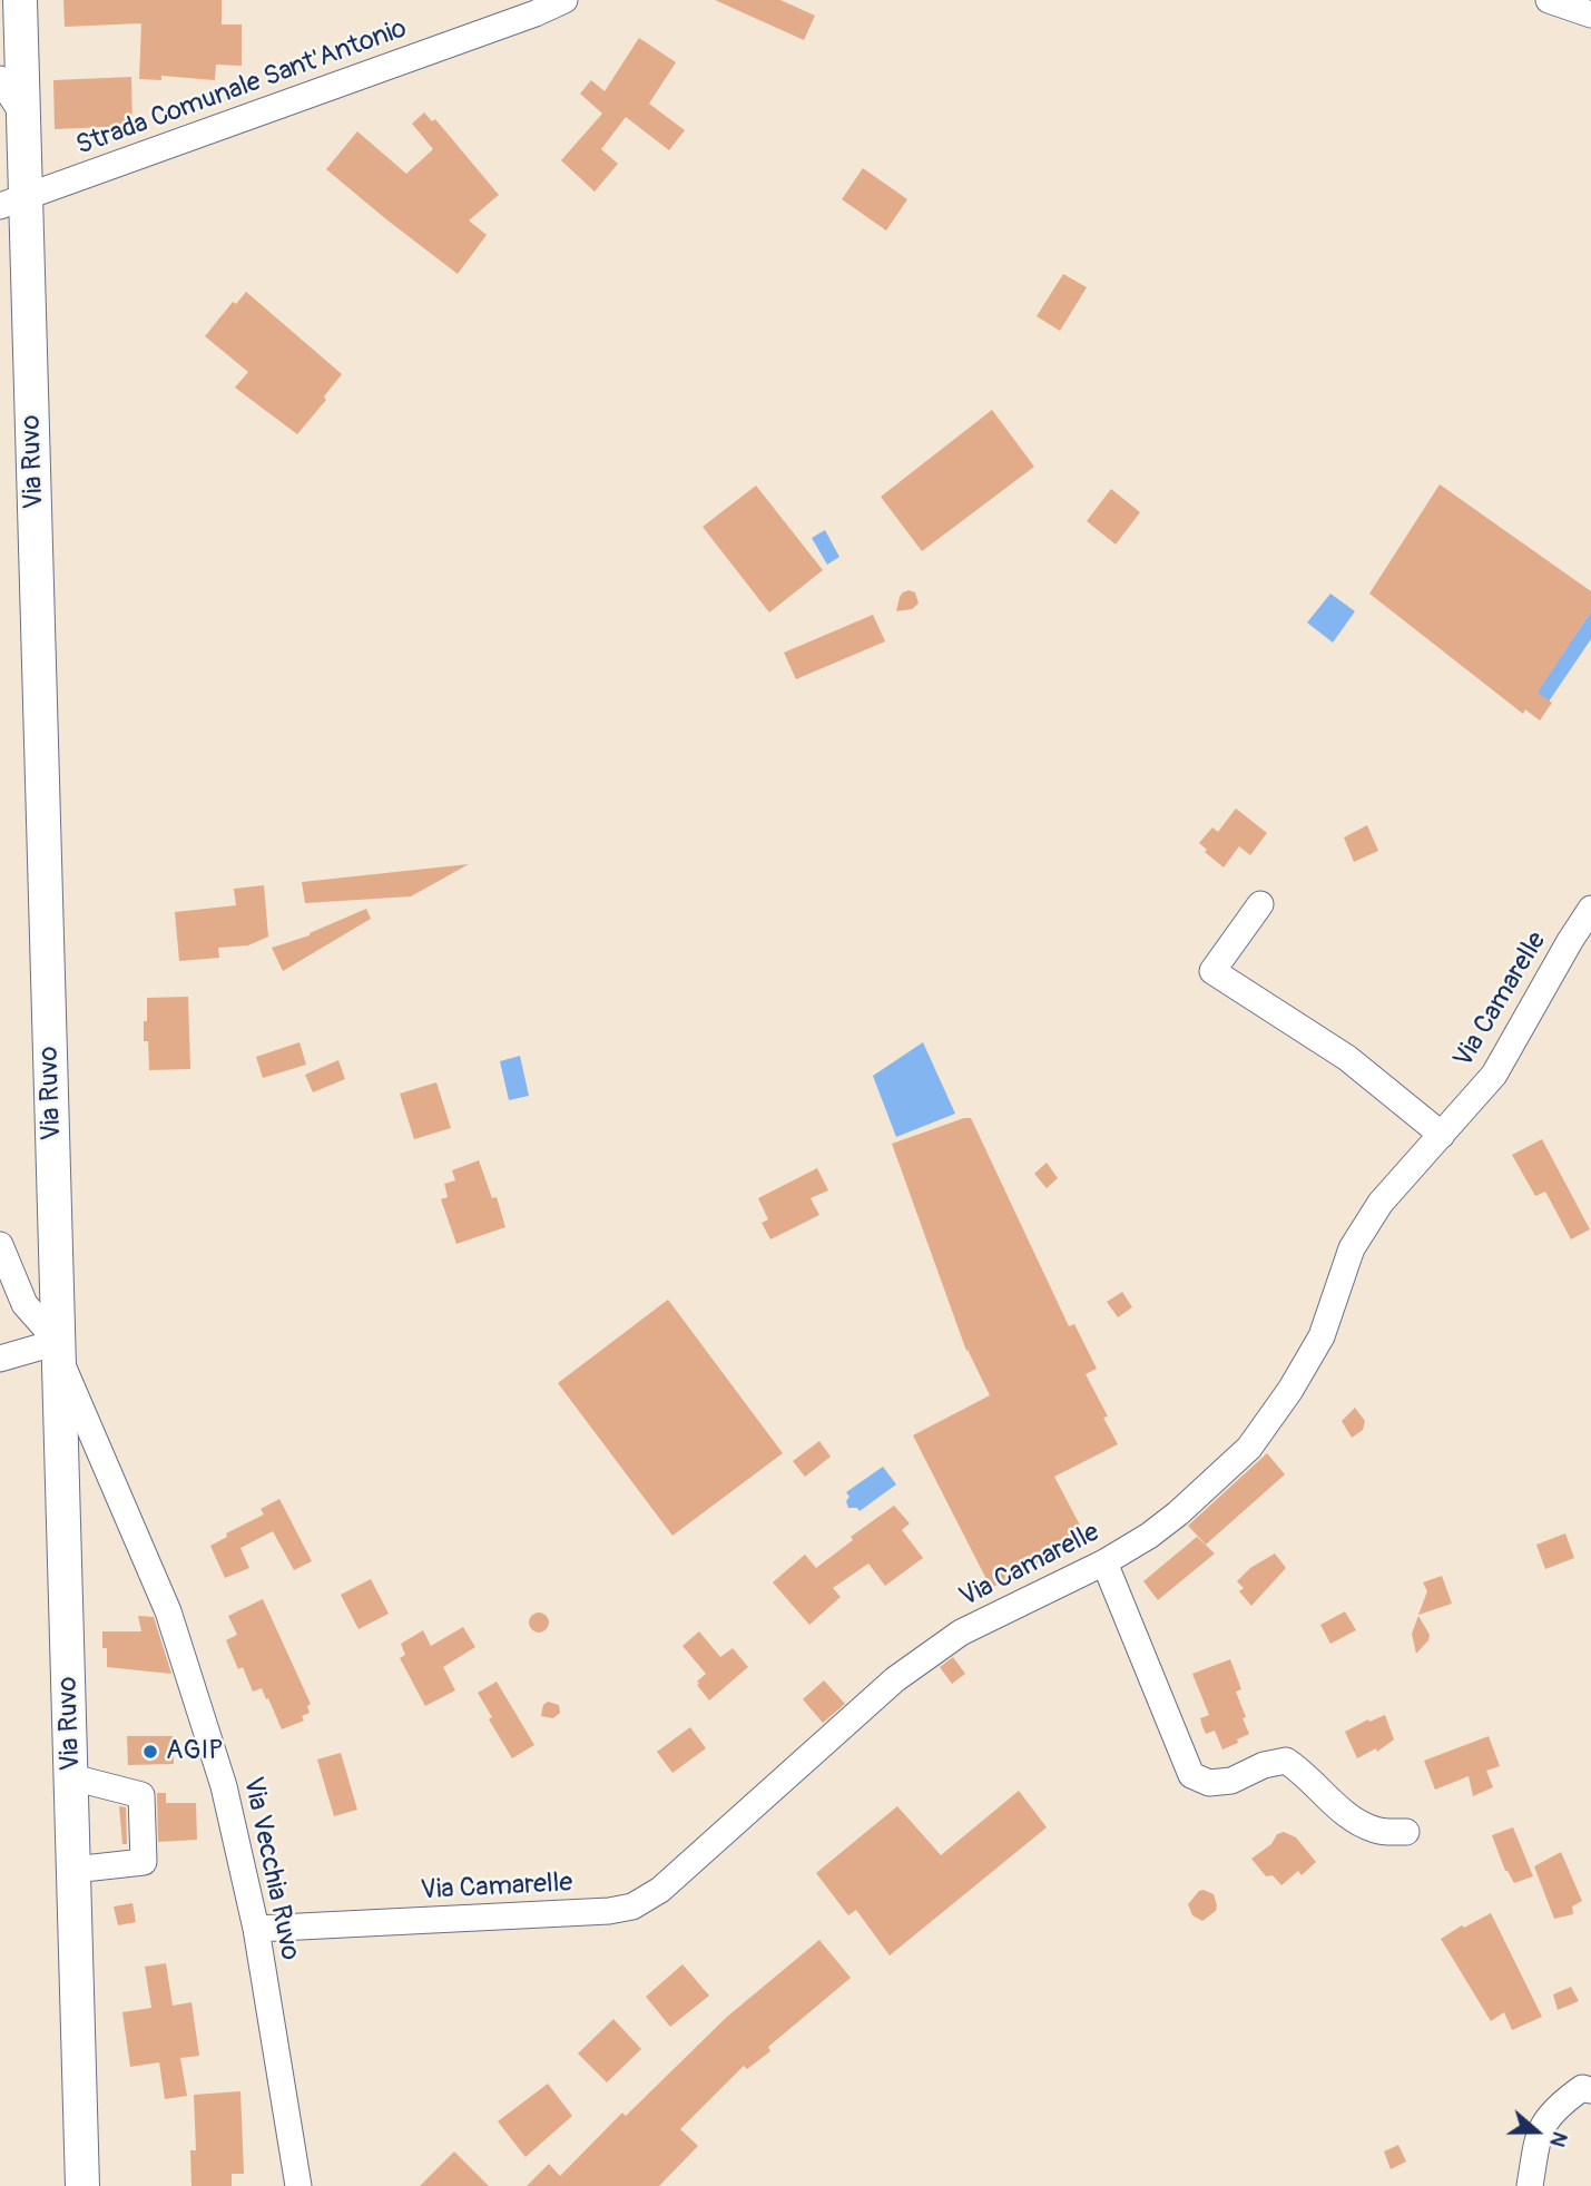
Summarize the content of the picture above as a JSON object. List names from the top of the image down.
{
  "streets": {
    "main road": ["Via Ruvo"],
    "street": ["Strada Comunale Sant'Antonio", "Via Camarelle", "Via Vecchia Ruvo"]
  },
  "crossings": [
    ["Strada Comunale Sant'Antonio", "Via Ruvo"],
    ["Via Ruvo", "Via Vecchia Ruvo"],
    ["Via Camarelle", "Via Vecchia Ruvo"]
  ],
  "places": ["AGIP"],
  "north": "right"
}
